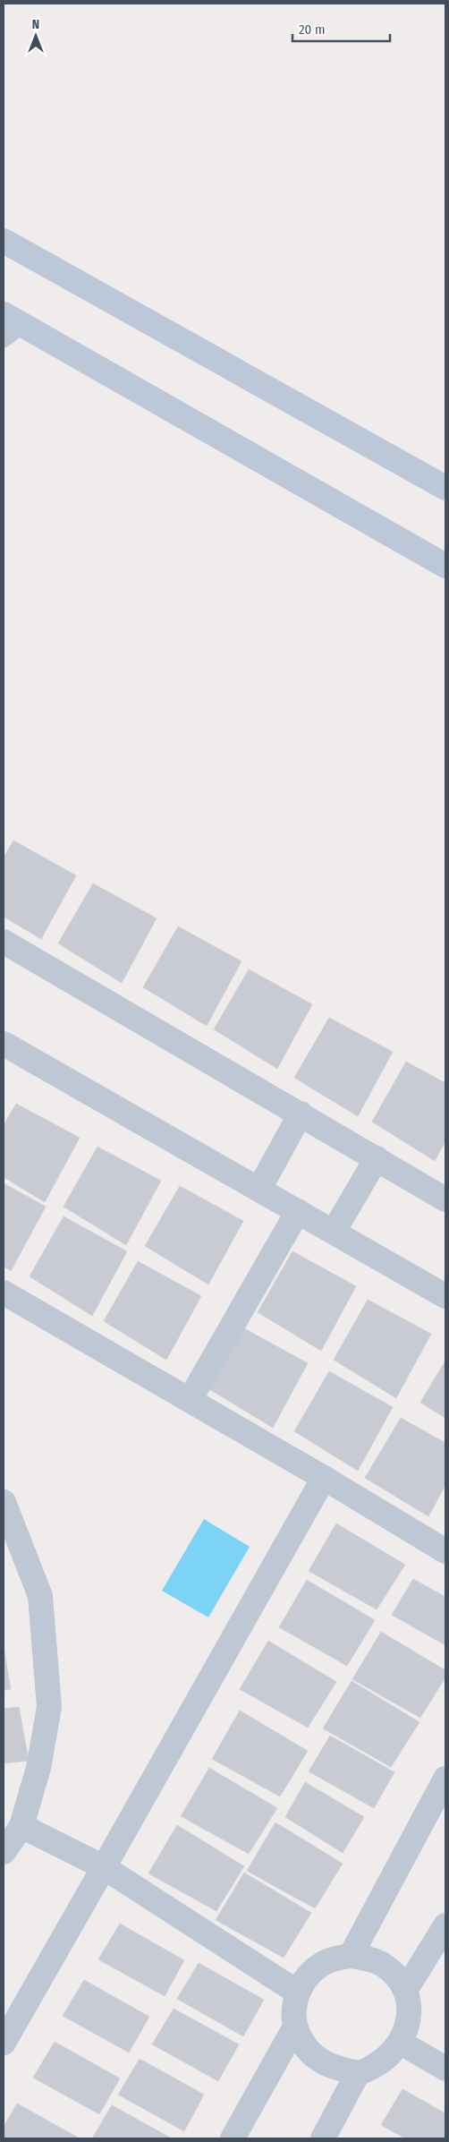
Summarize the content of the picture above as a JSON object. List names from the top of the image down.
{
  "scale_bar": "20 m",
  "north": "top"
}
